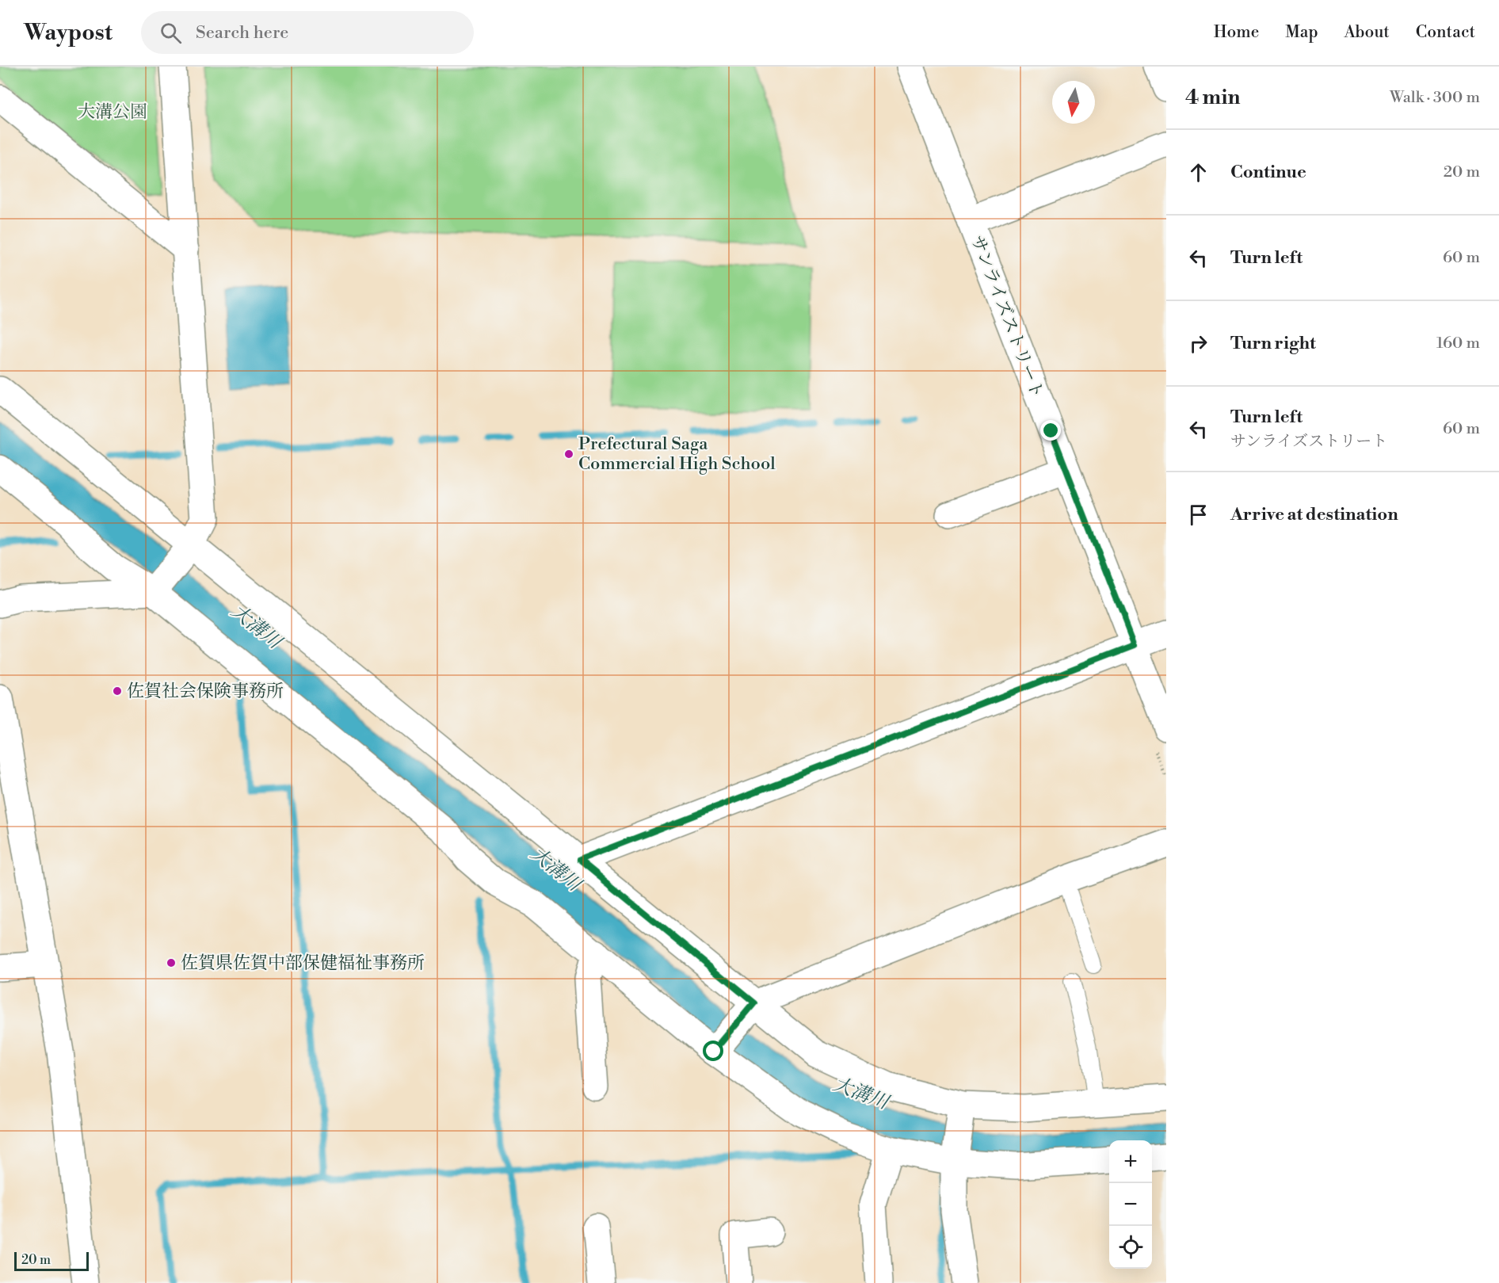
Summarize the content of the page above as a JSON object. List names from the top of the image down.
{
  "streets": {
    "street": ["サンライズストリート"]
  },
  "water": ["大溝川"],
  "parks": ["大溝公園"],
  "places": ["Prefectural Saga Commercial High School", "佐賀社会保険事務所", "佐賀県佐賀中部保健福祉事務所"],
  "scale_bar": "20 m",
  "north": "bottom",
  "page": {
    "header": "Waypost",
    "search": "Search here",
    "nav": [
      "Home",
      "Map",
      "About",
      "Contact"
    ],
    "heading": ["4 min", "Walk · 300 m"],
    "list": [
      ["Continue", "20 m"],
      ["Turn left", "60 m"],
      ["Turn right", "160 m"],
      ["Turn left", "サンライズストリート", "60 m"],
      "Arrive at destination"
    ],
    "map_buttons": ["+", "−"],
    "scale": "20 m"
  }
}
